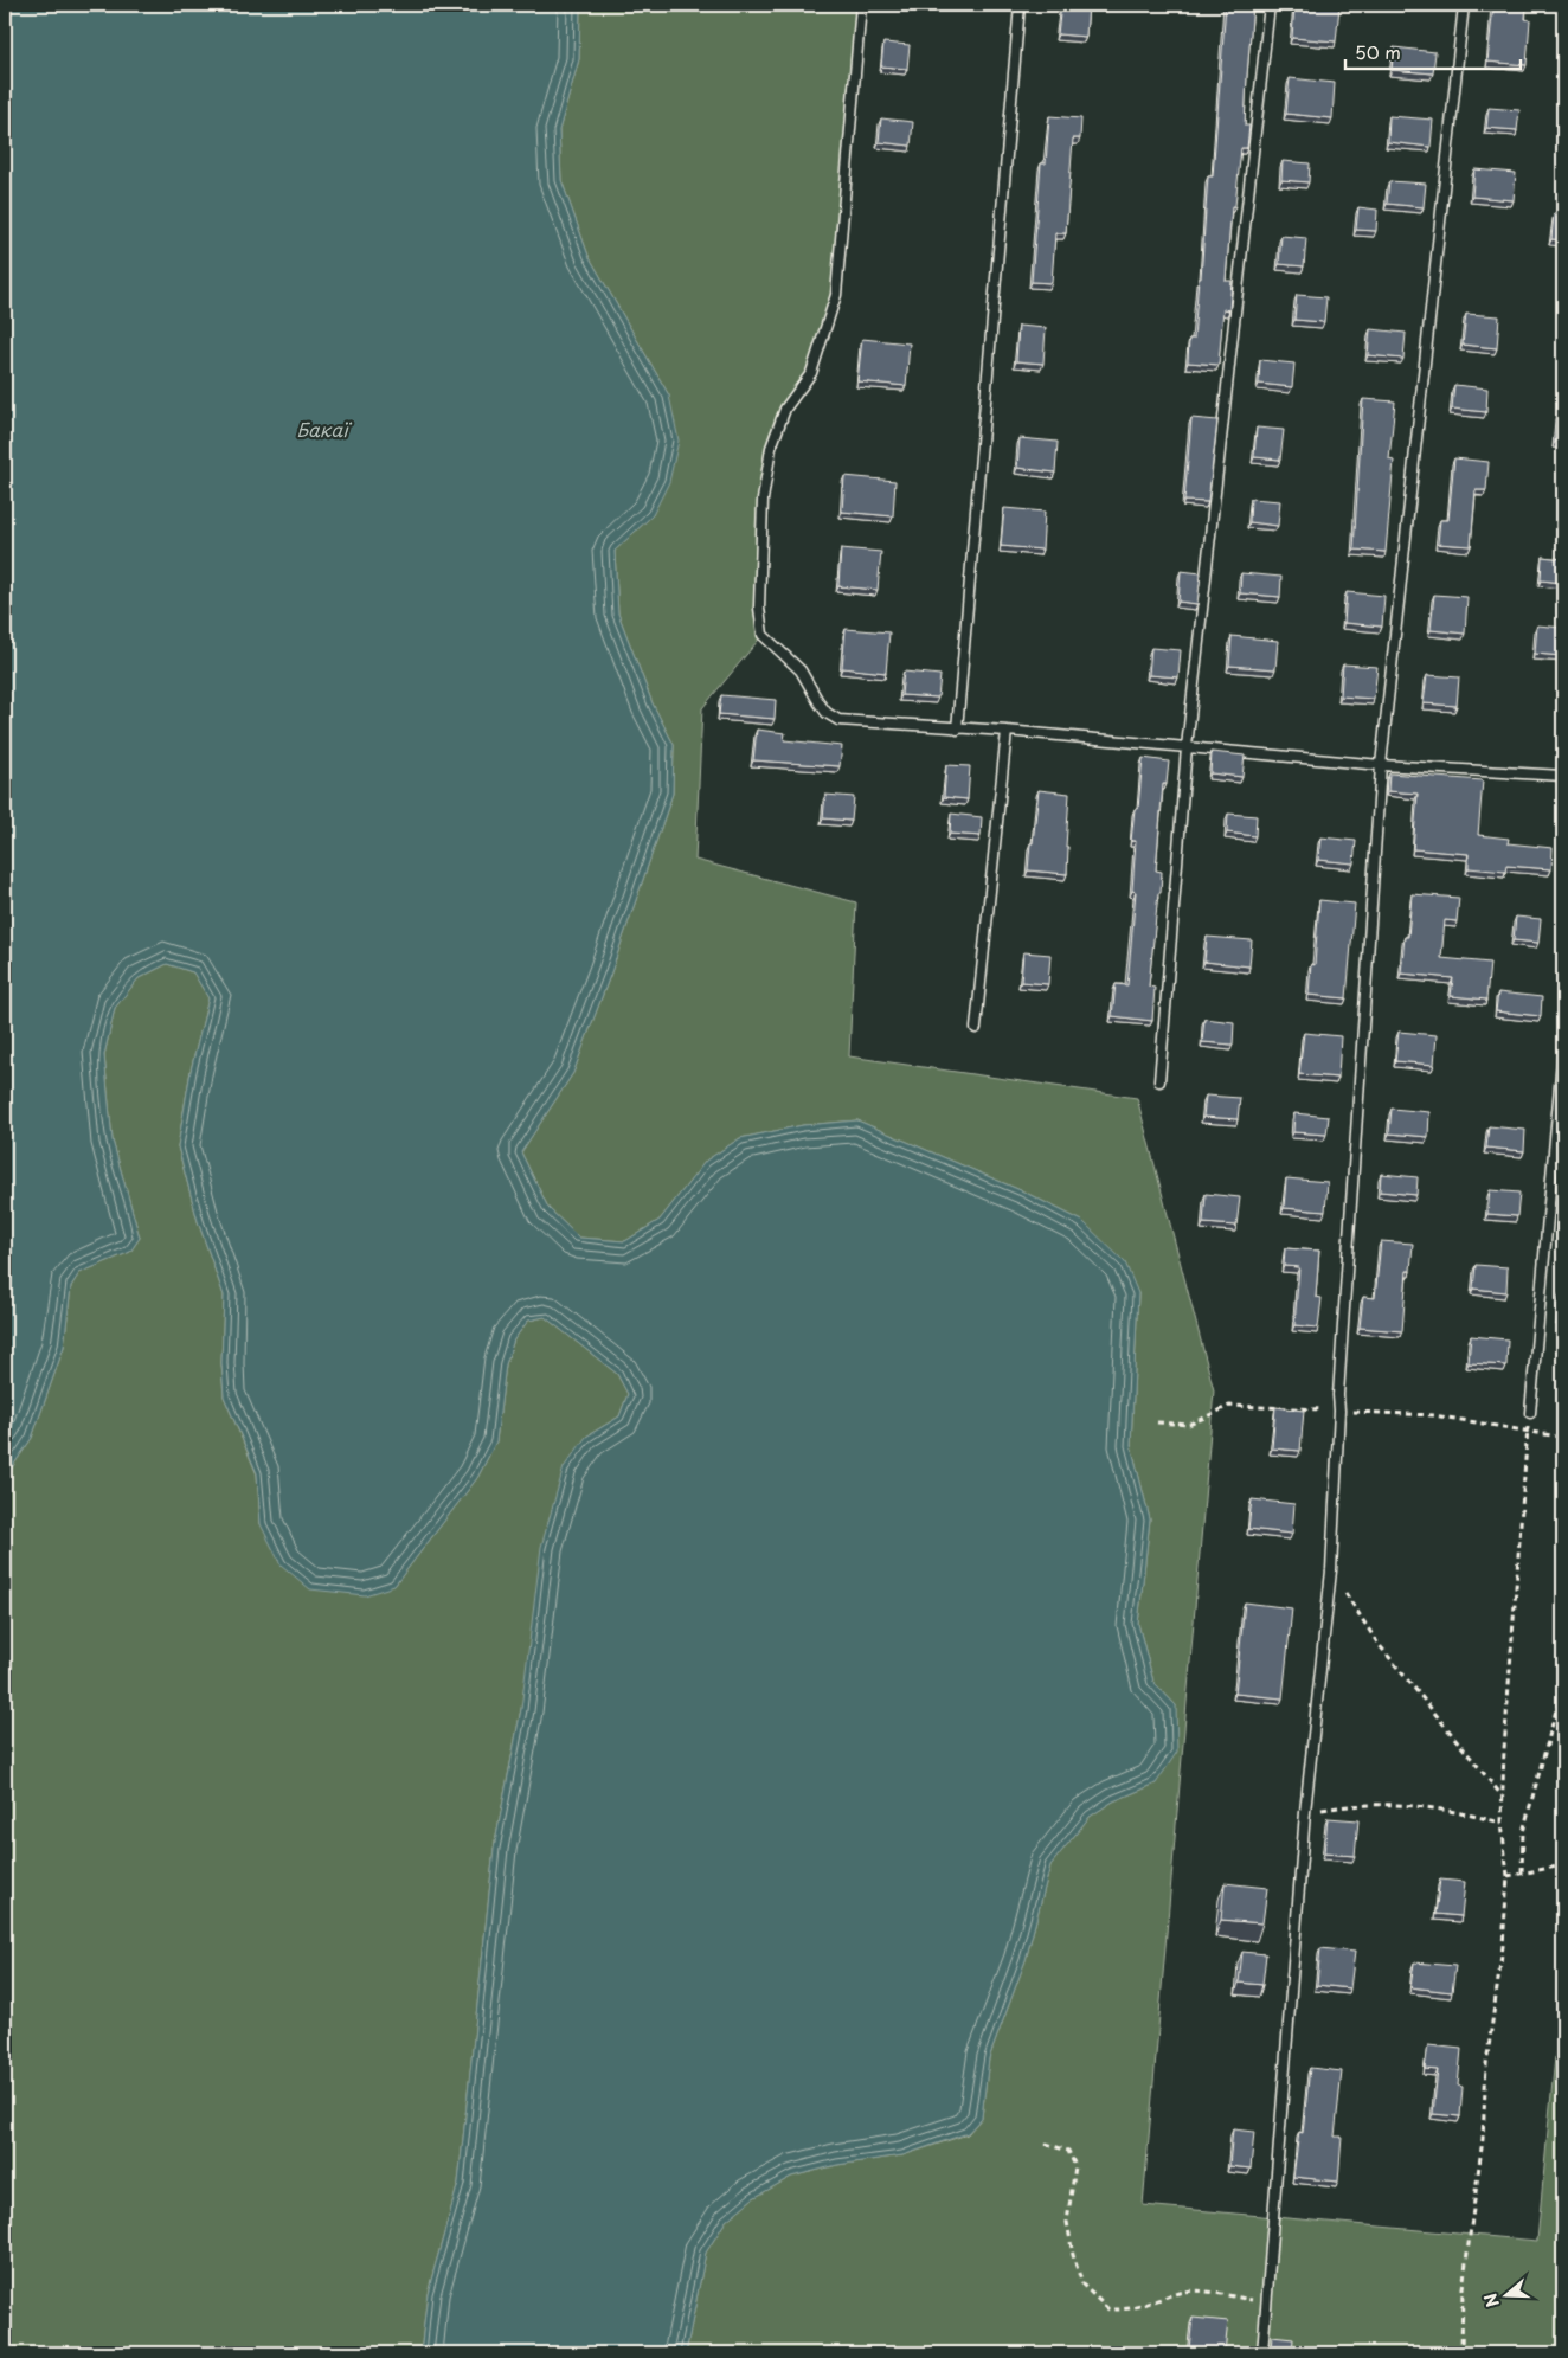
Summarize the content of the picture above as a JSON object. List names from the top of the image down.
{
  "water": ["Бакаї"],
  "scale_bar": "50 m",
  "north": "left"
}
